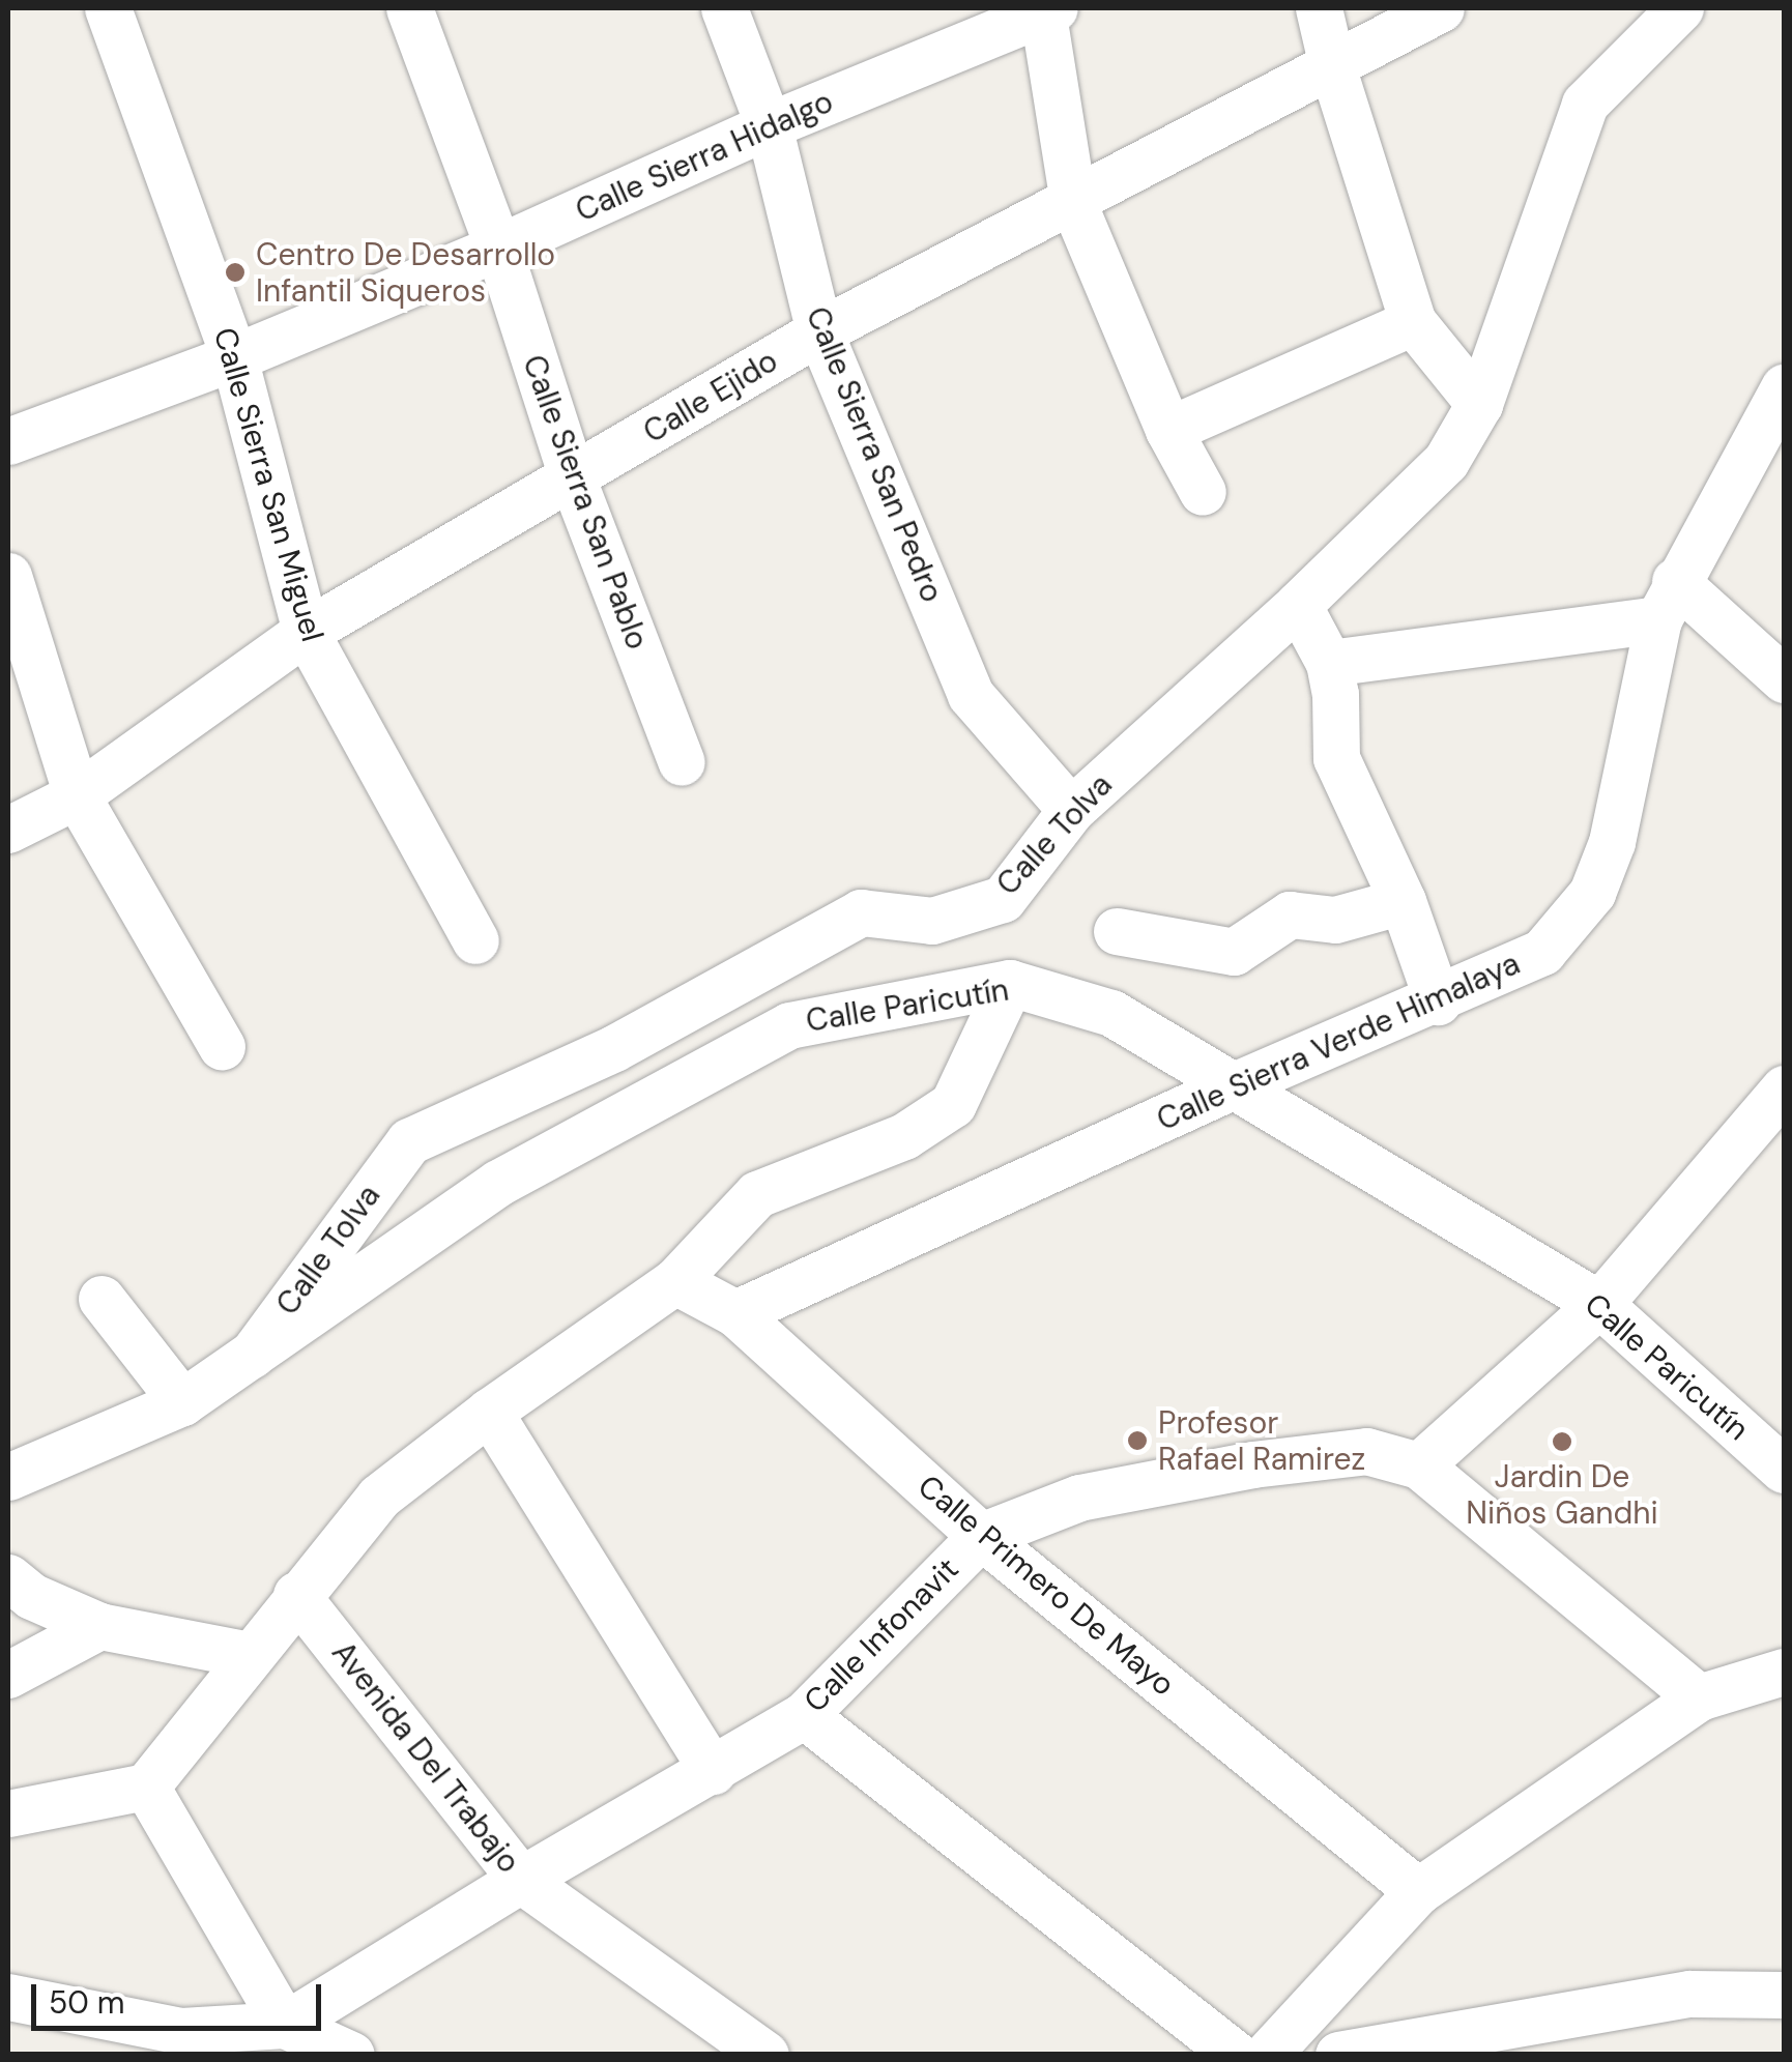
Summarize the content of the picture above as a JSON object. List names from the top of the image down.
{
  "streets": {
    "street": [
      "Calle Sierra Hidalgo",
      "Calle Ejido",
      "Calle Sierra San Pedro",
      "Calle Sierra San Miguel",
      "Calle Sierra San Pablo",
      "Calle Tolva",
      "Calle Paricutín",
      "Calle Sierra Verde Himalaya",
      "Calle Primero De Mayo",
      "Calle Infonavit",
      "Avenida Del Trabajo"
    ]
  },
  "crossings": [
    ["Calle Sierra Hidalgo", "Calle Sierra San Pedro"],
    ["Calle Sierra Hidalgo", "Calle Sierra San Miguel"],
    ["Calle Sierra Hidalgo", "Calle Sierra San Pablo"],
    ["Calle Ejido", "Calle Sierra San Pedro"],
    ["Calle Ejido", "Calle Sierra San Miguel"],
    ["Calle Ejido", "Calle Sierra San Pablo"],
    ["Calle Sierra San Pedro", "Calle Tolva"],
    ["Calle Tolva", "Calle Paricutín"],
    ["Calle Paricutín", "Calle Sierra Verde Himalaya"],
    ["Calle Sierra Verde Himalaya", "Calle Primero De Mayo"],
    ["Calle Primero De Mayo", "Calle Infonavit"],
    ["Calle Infonavit", "Avenida Del Trabajo"]
  ],
  "places": ["Centro De Desarrollo Infantil Siqueros", "Profesor Rafael Ramirez", "Jardin De Niños Gandhi"],
  "scale_bar": "50 m"
}
